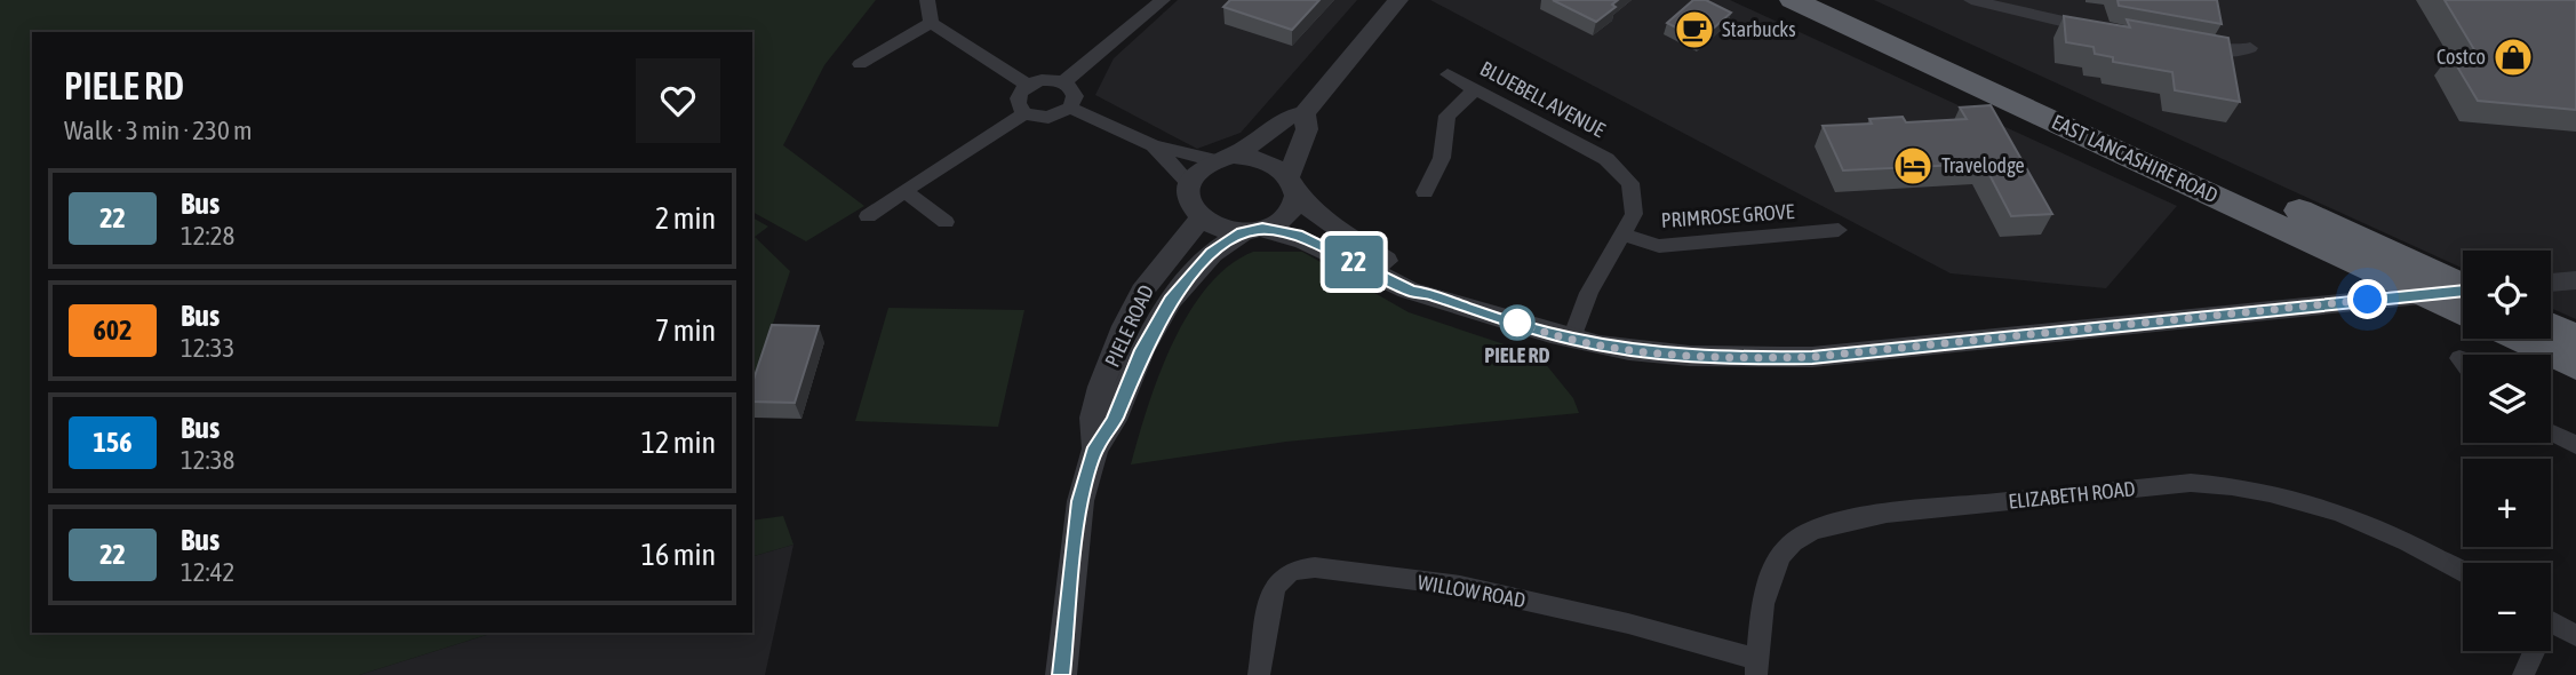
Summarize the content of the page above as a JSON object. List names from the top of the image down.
{
  "streets": {
    "highway": ["EAST LANCASHIRE ROAD"],
    "street": [
      "BLUEBELL AVENUE",
      "PRIMROSE GROVE",
      "PIELE ROAD",
      "ELIZABETH ROAD",
      "WILLOW ROAD"
    ]
  },
  "crossings": [
    ["BLUEBELL AVENUE", "PRIMROSE GROVE"],
    ["ELIZABETH ROAD", "WILLOW ROAD"]
  ],
  "places": {
    "cafe": ["Starbucks"],
    "shop": ["Costco"],
    "hotel": ["Travelodge"],
    "other": ["PIELE RD"]
  },
  "lines": ["bus line 22"],
  "page": {
    "on_map": "22",
    "heading": ["PIELE RD", "Walk · 3 min · 230 m"],
    "list": [
      {
        "mark": "22",
        "name": "Bus",
        "note": "12:28",
        "value": "2 min"
      },
      {
        "mark": "602",
        "name": "Bus",
        "note": "12:33",
        "value": "7 min"
      },
      {
        "mark": "156",
        "name": "Bus",
        "note": "12:38",
        "value": "12 min"
      },
      {
        "mark": "22",
        "name": "Bus",
        "note": "12:42",
        "value": "16 min"
      }
    ],
    "map_buttons": ["+", "−"]
  }
}
